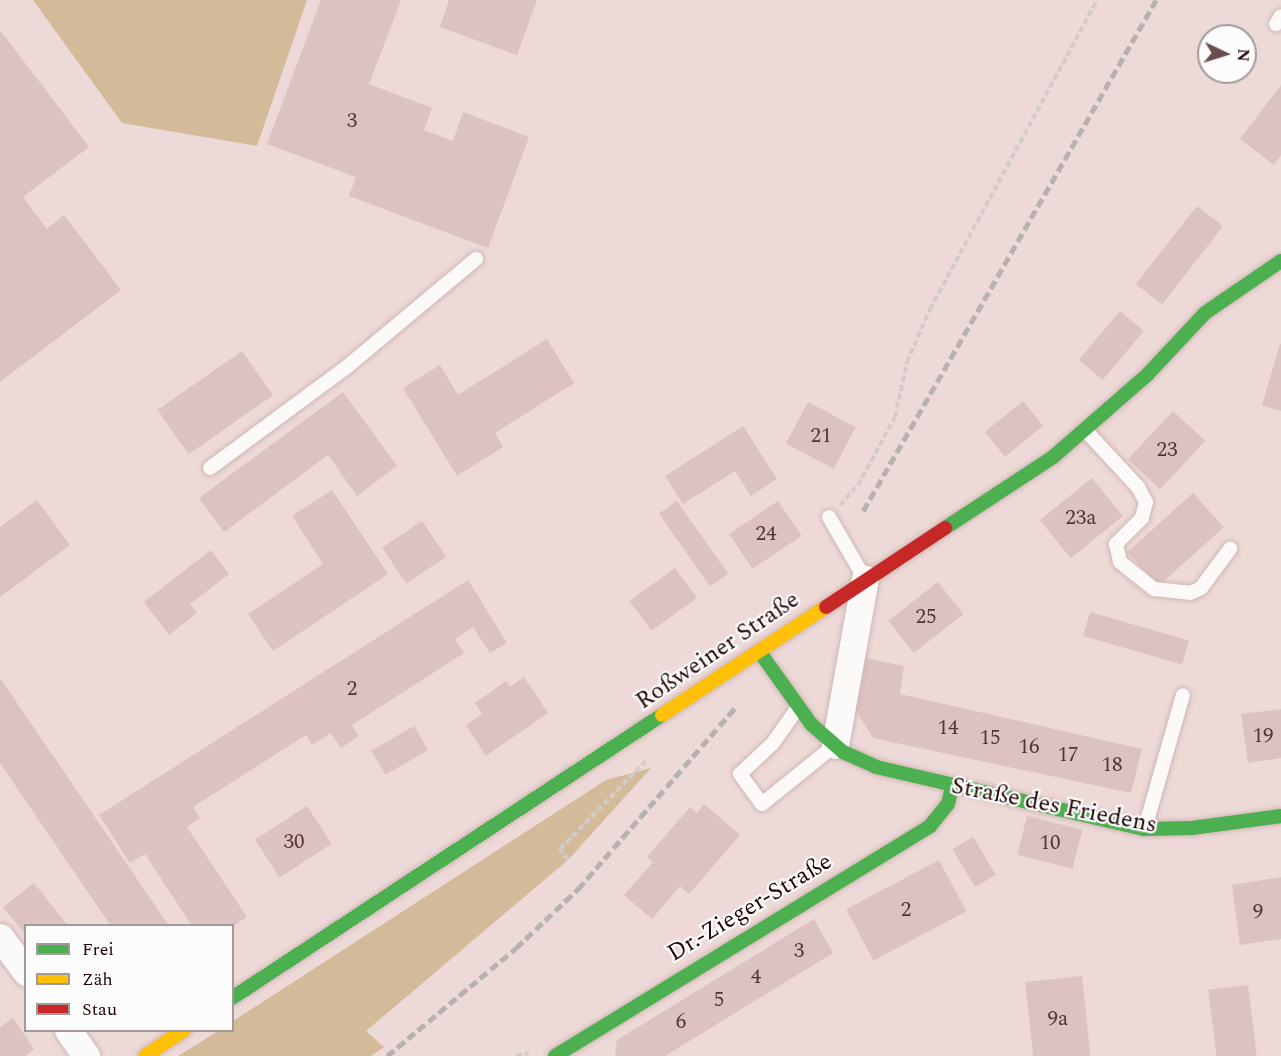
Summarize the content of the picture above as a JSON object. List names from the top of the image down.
{
  "streets": {
    "main road": ["Roßweiner Straße", "Straße des Friedens", "Dr.-Zieger-Straße"]
  },
  "crossings": [
    ["Roßweiner Straße", "Straße des Friedens"],
    ["Straße des Friedens", "Dr.-Zieger-Straße"]
  ],
  "house_numbers": [
    "3",
    "21",
    "23",
    "23a",
    "24",
    "25",
    "2",
    "14",
    "19",
    "15",
    "16",
    "17",
    "18",
    "30",
    "10",
    "2",
    "9",
    "3",
    "4",
    "5",
    "9a",
    "6"
  ],
  "legend": ["Frei", "Zäh", "Stau"],
  "north": "right"
}
